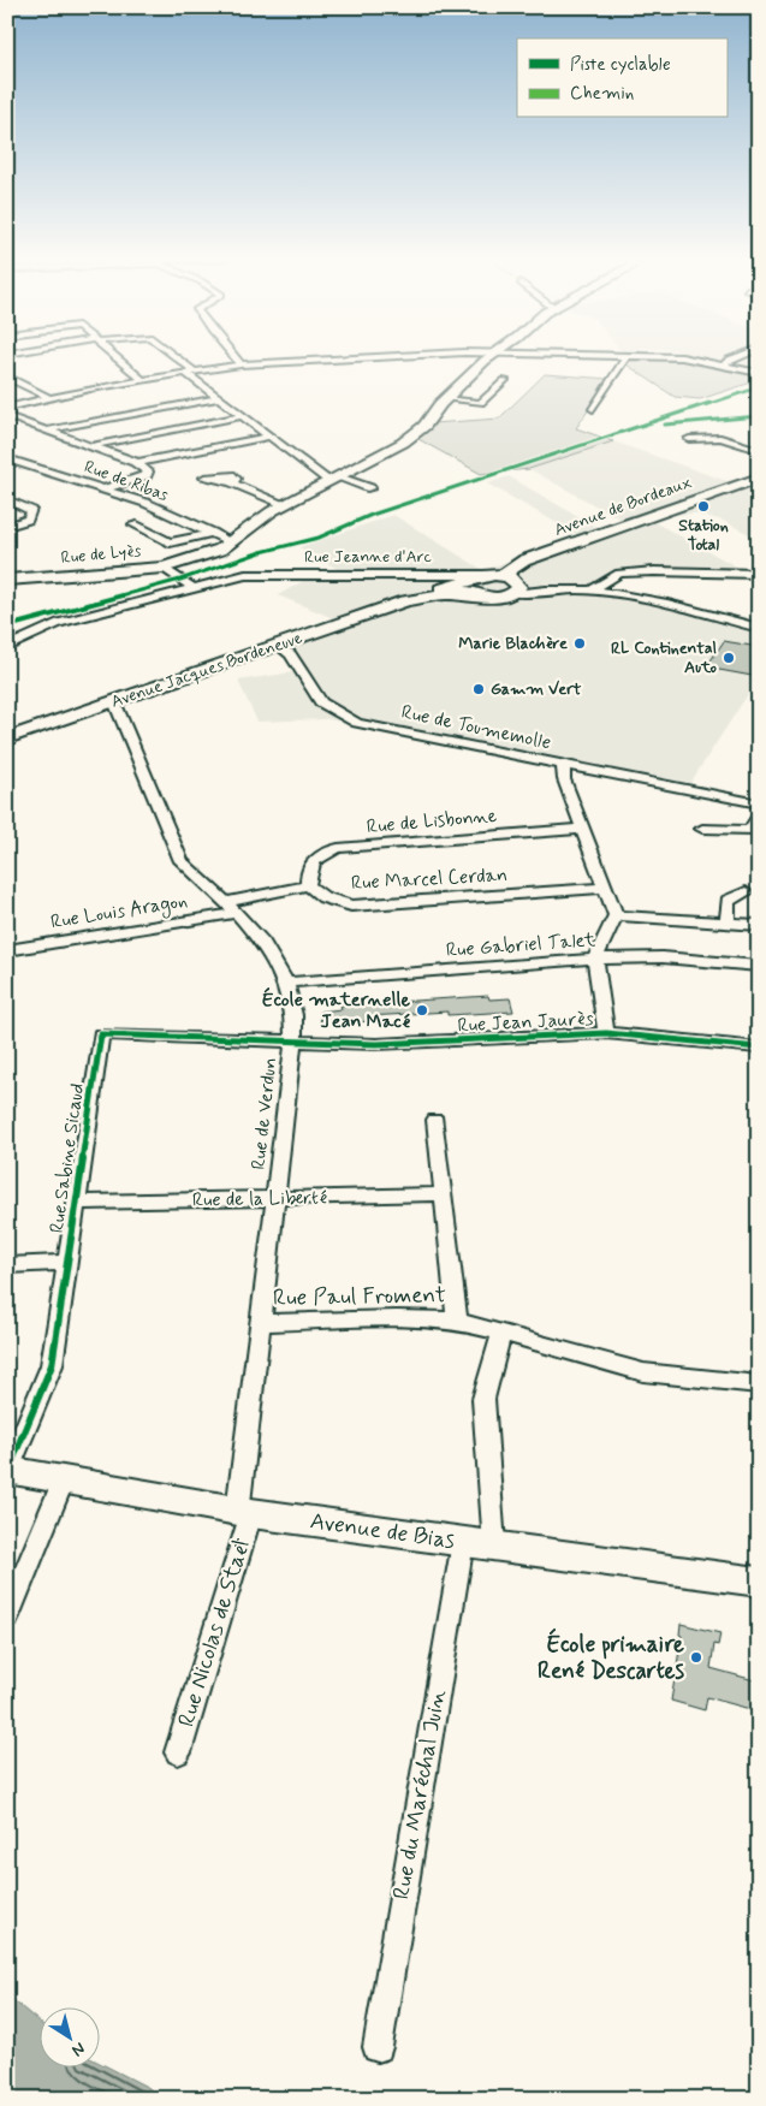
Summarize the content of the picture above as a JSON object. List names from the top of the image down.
{
  "streets": {
    "street": [
      "Rue de Ribas",
      "Avenue de Bordeaux",
      "Rue de Lyès",
      "Rue Jeanne d'Arc",
      "Avenue Jacques Bordeneuve",
      "Rue de Toumemolle",
      "Rue de Lisbonne",
      "Rue Marcel Cerdan",
      "Rue Louis Aragon",
      "Rue Gabriel Talet",
      "Rue Jean Jaurès",
      "Rue de Verdun",
      "Rue Sabine Sicaud",
      "Rue de la Liberté",
      "Rue Paul Froment",
      "Avenue de Bias",
      "Rue Nicolas de Staël",
      "Rue du Maréchal Juin"
    ]
  },
  "crossings": [
    ["Avenue de Bordeaux", "Avenue Jacques Bordeneuve"],
    ["Rue de Lyès", "Rue Jeanne d'Arc"],
    ["Rue Jeanne d'Arc", "Avenue Jacques Bordeneuve"],
    ["Avenue Jacques Bordeneuve", "Rue de Toumemolle"],
    ["Avenue Jacques Bordeneuve", "Rue de Verdun"],
    ["Rue de Toumemolle", "Rue de Lisbonne"],
    ["Rue de Toumemolle", "Rue Marcel Cerdan"],
    ["Rue de Lisbonne", "Rue Marcel Cerdan"],
    ["Rue Louis Aragon", "Rue de Verdun"],
    ["Rue Gabriel Talet", "Rue de Verdun"],
    ["Rue Jean Jaurès", "Rue de Verdun"],
    ["Rue Jean Jaurès", "Rue Sabine Sicaud"],
    ["Rue de Verdun", "Rue Sabine Sicaud"],
    ["Rue de Verdun", "Rue de la Liberté"],
    ["Rue de Verdun", "Rue Paul Froment"],
    ["Rue de Verdun", "Avenue de Bias"],
    ["Rue de Verdun", "Rue Nicolas de Staël"],
    ["Rue Sabine Sicaud", "Rue de la Liberté"],
    ["Rue Sabine Sicaud", "Avenue de Bias"],
    ["Rue Paul Froment", "Rue du Maréchal Juin"],
    ["Avenue de Bias", "Rue Nicolas de Staël"],
    ["Avenue de Bias", "Rue du Maréchal Juin"]
  ],
  "places": [
    "Station Total",
    "Marie Blachère",
    "RL Continental Auto",
    "Gamm Vert",
    "École maternelle Jean Macé",
    "École primaire René Descartes"
  ],
  "legend": ["Piste cyclable", "Chemin"],
  "north": "bottom right"
}
